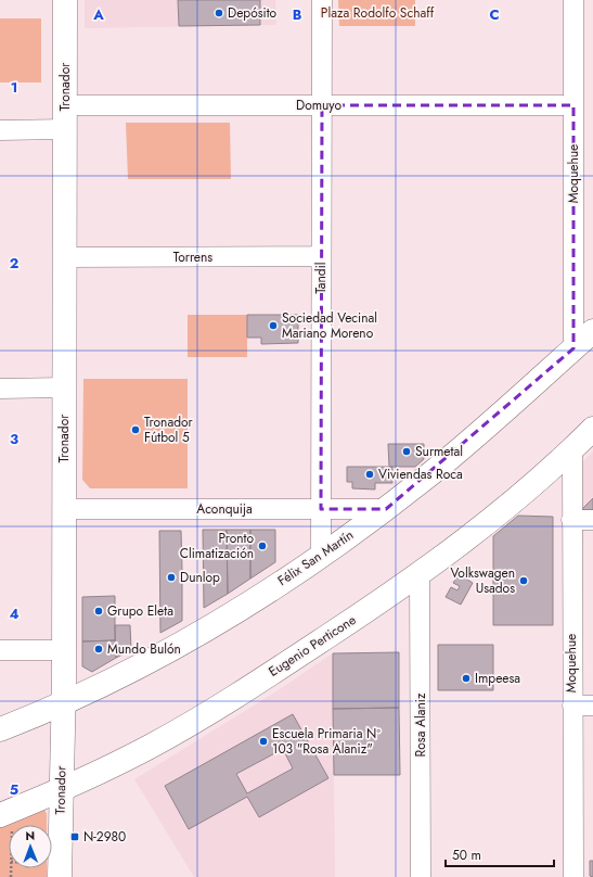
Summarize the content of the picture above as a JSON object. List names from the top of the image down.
{
  "streets": {
    "main road": ["Tronador", "Félix San Martín", "Eugenio Perticone"],
    "street": [
      "Domuyo",
      "Moquehue",
      "Torrens",
      "Tandil",
      "Aconquija",
      "Rosa Alaniz"
    ]
  },
  "crossings": [
    ["Tronador", "Domuyo"],
    ["Tronador", "Torrens"],
    ["Tronador", "Aconquija"],
    ["Tronador", "Félix San Martín"],
    ["Tronador", "Eugenio Perticone"],
    ["Domuyo", "Moquehue"],
    ["Domuyo", "Tandil"],
    ["Moquehue", "Félix San Martín"],
    ["Moquehue", "Eugenio Perticone"],
    ["Torrens", "Tandil"],
    ["Tandil", "Aconquija"],
    ["Tandil", "Félix San Martín"],
    ["Aconquija", "Félix San Martín"],
    ["Eugenio Perticone", "Rosa Alaniz"]
  ],
  "parks": ["Plaza Rodolfo Schaff"],
  "places": {
    "other": [
      "Depósito",
      "Sociedad Vecinal Mariano Moreno",
      "Tronador Fútbol 5",
      "Surmetal",
      "Viviendas Roca",
      "Pronto Climatización",
      "Dunlop",
      "Volkswagen Usados",
      "Grupo Eleta",
      "Mundo Bulón",
      "Impeesa",
      "Escuela Primaria Nº 103 \"Rosa Alaniz\""
    ],
    "transit": ["N-2980"]
  },
  "scale_bar": "50 m",
  "north": "top",
  "grid": {
    "columns": ["A", "B", "C"],
    "rows": [
      "1",
      "2",
      "3",
      "4",
      "5"
    ]
  }
}
